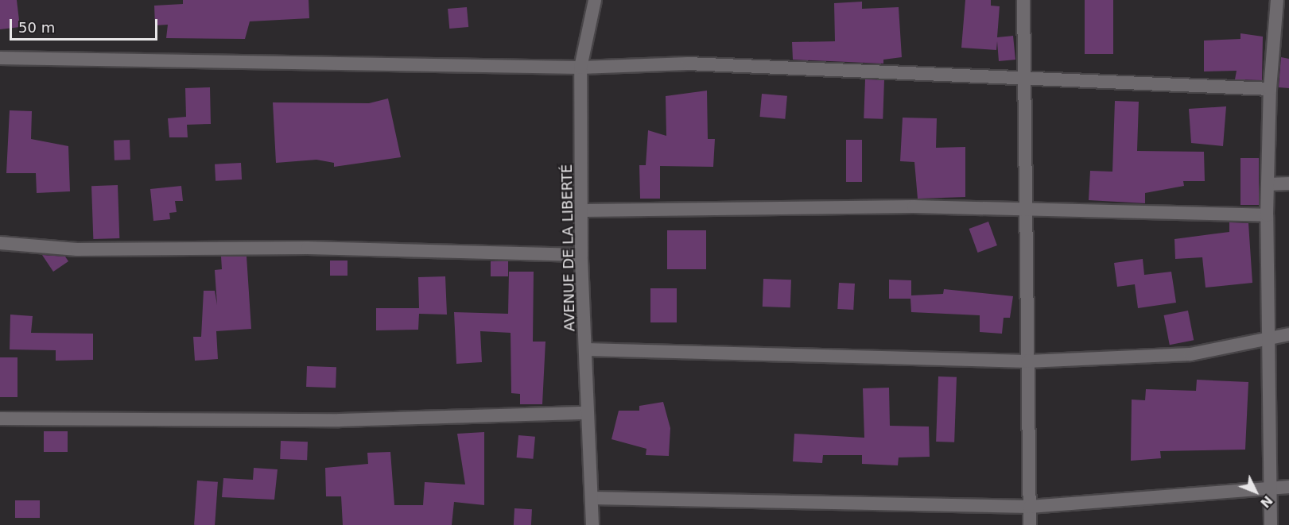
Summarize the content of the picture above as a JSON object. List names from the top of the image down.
{
  "streets": {
    "street": ["AVENUE DE LA LIBERTÉ"]
  },
  "scale_bar": "50 m",
  "north": "bottom right"
}
